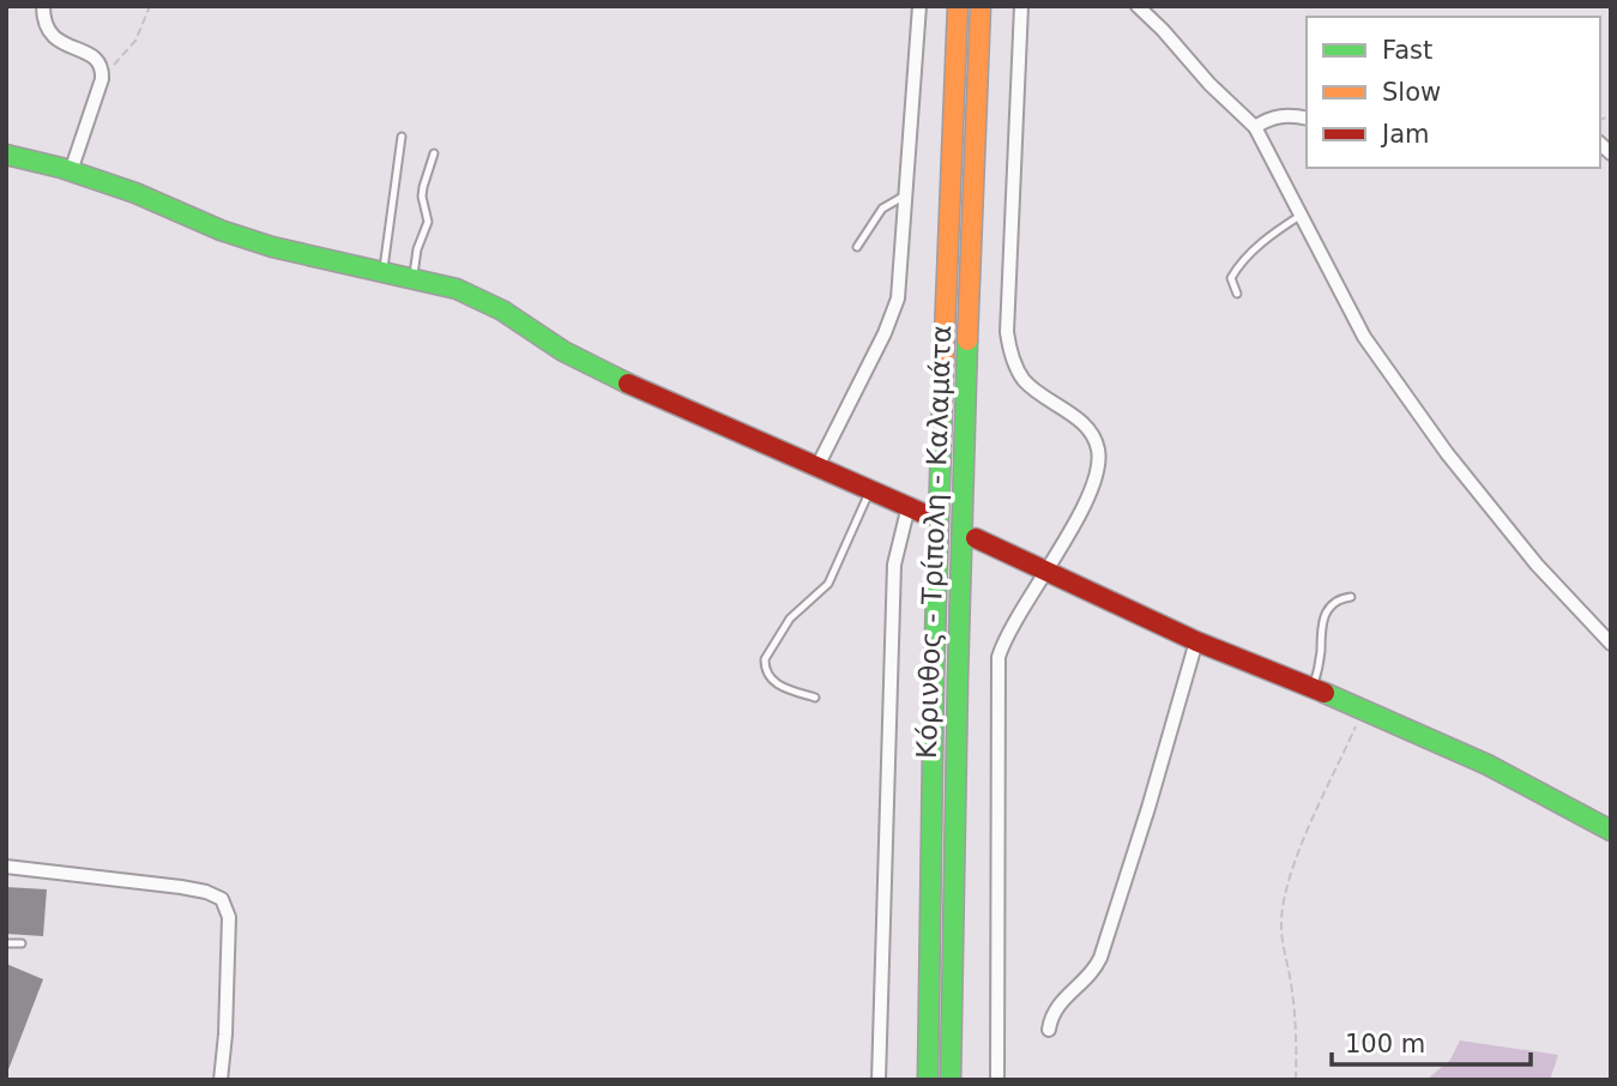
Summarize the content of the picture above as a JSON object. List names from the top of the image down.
{
  "streets": {
    "main road": ["Κόρινθος - Τρίπολη - Καλαμάτα"]
  },
  "legend": ["Fast", "Slow", "Jam"],
  "scale_bar": "100 m"
}
